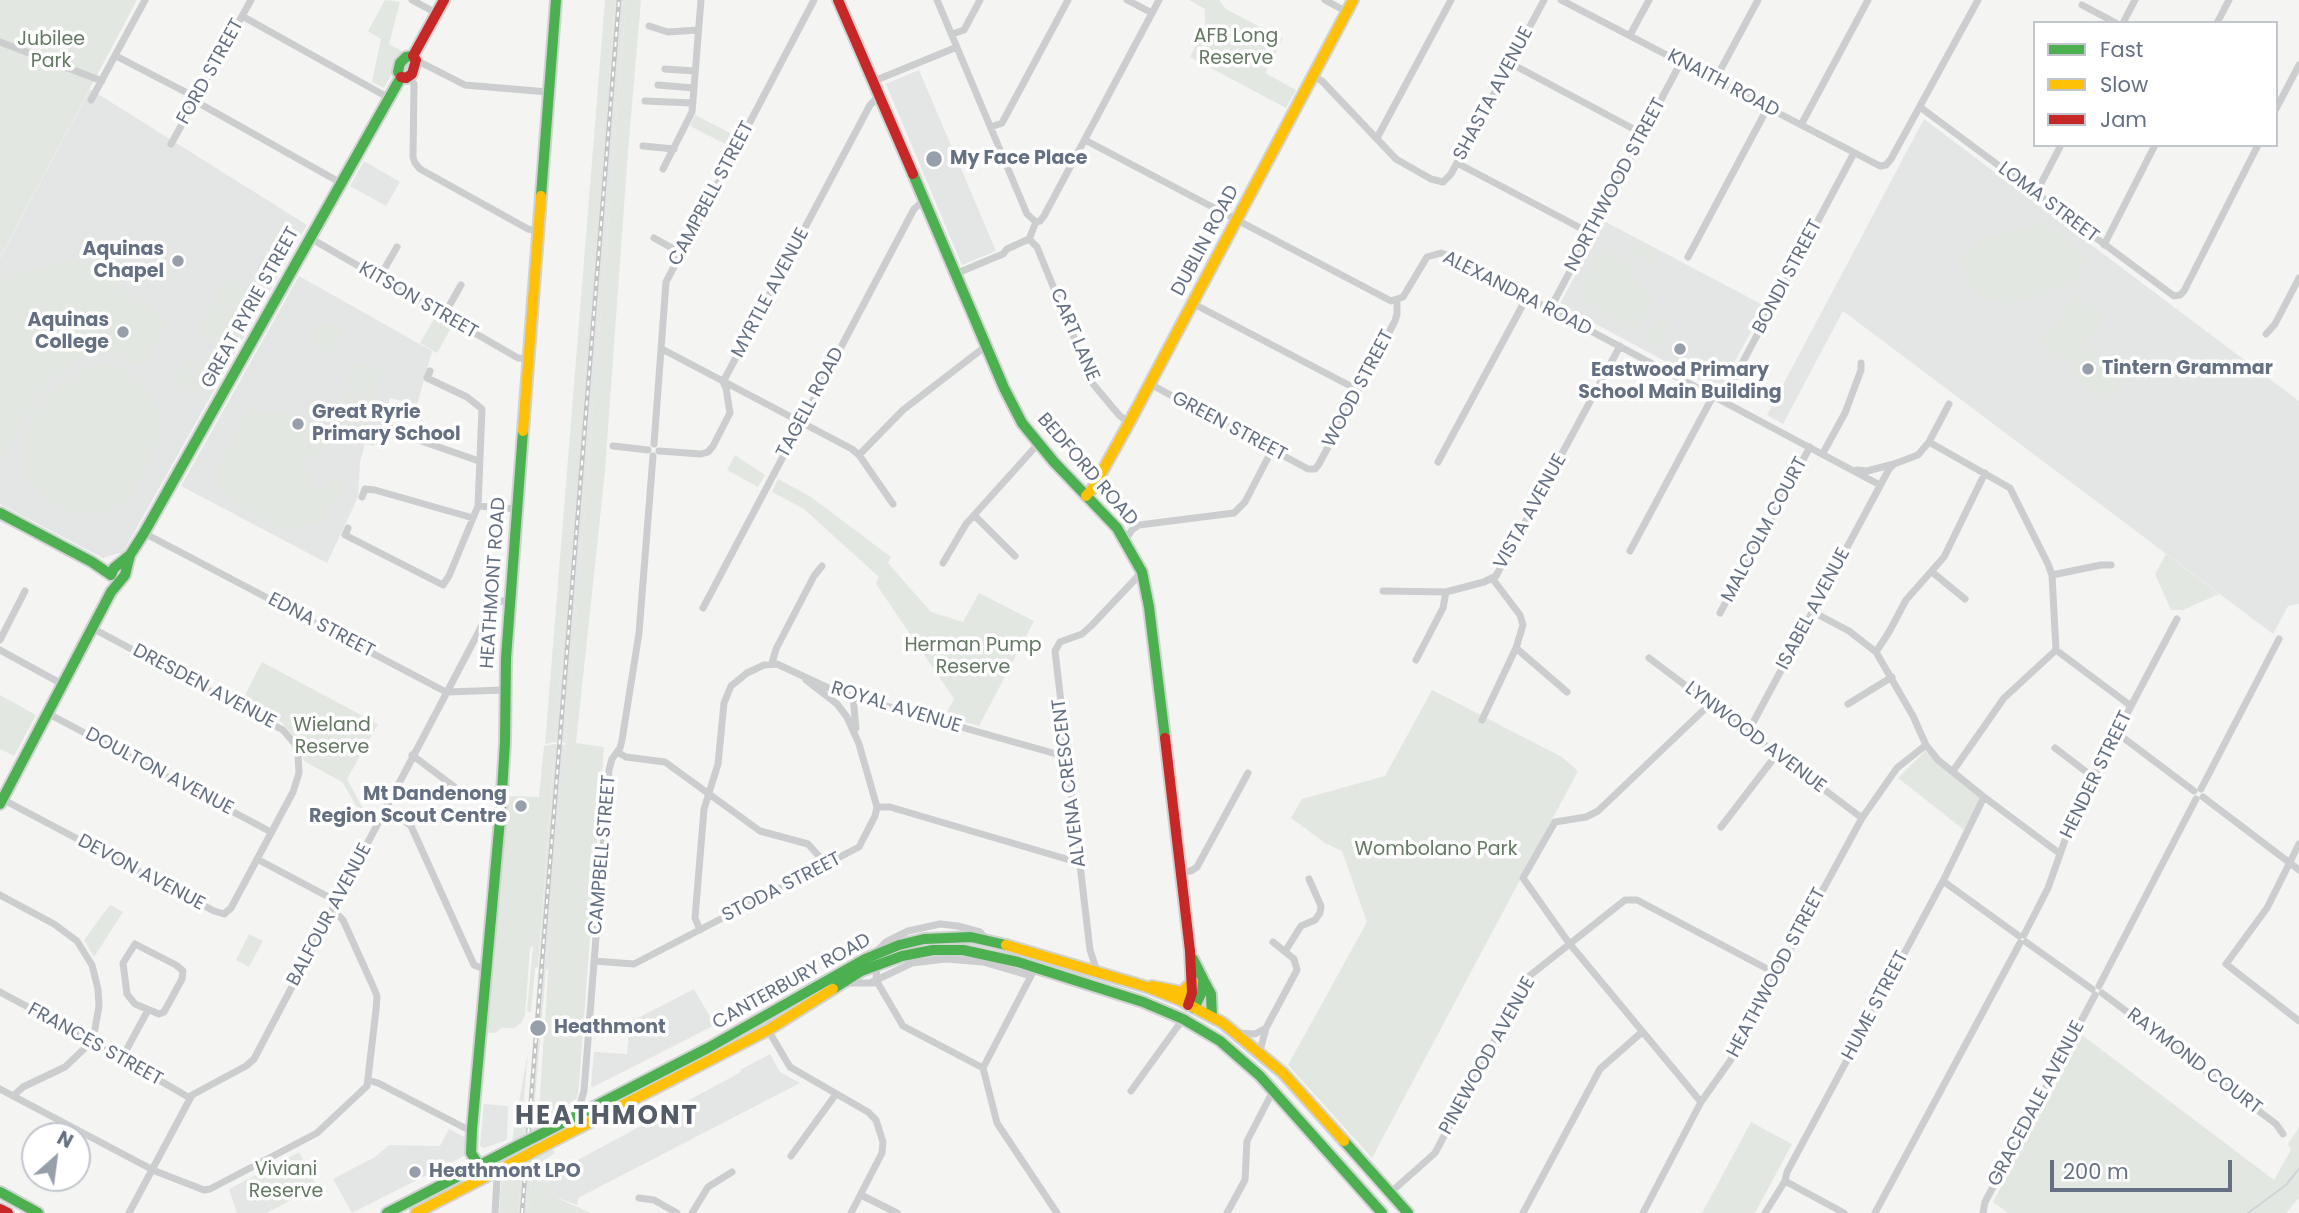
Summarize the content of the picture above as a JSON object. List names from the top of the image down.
{
  "streets": {
    "main road": [
      "DUBLIN ROAD",
      "GREAT RYRIE STREET",
      "BEDFORD ROAD",
      "HEATHMONT ROAD",
      "CANTERBURY ROAD"
    ],
    "street": [
      "FORD STREET",
      "KNAITH ROAD",
      "SHASTA AVENUE",
      "NORTHWOOD STREET",
      "CAMPBELL STREET",
      "LOMA STREET",
      "BONDI STREET",
      "MYRTLE AVENUE",
      "ALEXANDRA ROAD",
      "KITSON STREET",
      "CART LANE",
      "WOOD STREET",
      "TAGELL ROAD",
      "GREEN STREET",
      "VISTA AVENUE",
      "MALCOLM COURT",
      "ISABEL AVENUE",
      "EDNA STREET",
      "DRESDEN AVENUE",
      "ROYAL AVENUE",
      "LYNWOOD AVENUE",
      "DOULTON AVENUE",
      "HENDER STREET",
      "ALVENA CRESCENT",
      "DEVON AVENUE",
      "STODA STREET",
      "BALFOUR AVENUE",
      "HEATHWOOD STREET",
      "HUME STREET",
      "FRANCES STREET",
      "PINEWOOD AVENUE",
      "RAYMOND COURT",
      "GRACEDALE AVENUE"
    ]
  },
  "crossings": [
    ["KNAITH ROAD", "NORTHWOOD STREET"],
    ["KNAITH ROAD", "LOMA STREET"],
    ["KNAITH ROAD", "BONDI STREET"],
    ["SHASTA AVENUE", "DUBLIN ROAD"],
    ["NORTHWOOD STREET", "ALEXANDRA ROAD"],
    ["CAMPBELL STREET", "STODA STREET"],
    ["CAMPBELL STREET", "CANTERBURY ROAD"],
    ["DUBLIN ROAD", "CART LANE"],
    ["DUBLIN ROAD", "GREEN STREET"],
    ["DUBLIN ROAD", "BEDFORD ROAD"],
    ["BONDI STREET", "ALEXANDRA ROAD"],
    ["MYRTLE AVENUE", "BEDFORD ROAD"],
    ["ALEXANDRA ROAD", "WOOD STREET"],
    ["ALEXANDRA ROAD", "VISTA AVENUE"],
    ["ALEXANDRA ROAD", "MALCOLM COURT"],
    ["ALEXANDRA ROAD", "ISABEL AVENUE"],
    ["KITSON STREET", "GREAT RYRIE STREET"],
    ["KITSON STREET", "HEATHMONT ROAD"],
    ["GREAT RYRIE STREET", "EDNA STREET"],
    ["GREAT RYRIE STREET", "DRESDEN AVENUE"],
    ["GREAT RYRIE STREET", "DOULTON AVENUE"],
    ["GREAT RYRIE STREET", "DEVON AVENUE"],
    ["WOOD STREET", "GREEN STREET"],
    ["TAGELL ROAD", "BEDFORD ROAD"],
    ["BEDFORD ROAD", "ALVENA CRESCENT"],
    ["BEDFORD ROAD", "CANTERBURY ROAD"],
    ["HEATHMONT ROAD", "EDNA STREET"],
    ["HEATHMONT ROAD", "BALFOUR AVENUE"],
    ["HEATHMONT ROAD", "CANTERBURY ROAD"],
    ["ISABEL AVENUE", "LYNWOOD AVENUE"],
    ["EDNA STREET", "BALFOUR AVENUE"],
    ["DRESDEN AVENUE", "DOULTON AVENUE"],
    ["ROYAL AVENUE", "ALVENA CRESCENT"],
    ["ROYAL AVENUE", "STODA STREET"],
    ["LYNWOOD AVENUE", "HEATHWOOD STREET"],
    ["HENDER STREET", "RAYMOND COURT"],
    ["ALVENA CRESCENT", "CANTERBURY ROAD"],
    ["BALFOUR AVENUE", "FRANCES STREET"],
    ["HEATHWOOD STREET", "PINEWOOD AVENUE"],
    ["CANTERBURY ROAD", "PINEWOOD AVENUE"],
    ["HUME STREET", "RAYMOND COURT"],
    ["RAYMOND COURT", "GRACEDALE AVENUE"]
  ],
  "districts": ["HEATHMONT"],
  "parks": [
    "AFB Long Reserve",
    "Jubilee Park",
    "Herman Pump Reserve",
    "Wieland Reserve",
    "Wombolano Park",
    "Viviani Reserve"
  ],
  "places": [
    "My Face Place",
    "Aquinas Chapel",
    "Aquinas College",
    "Eastwood Primary School Main Building",
    "Tintern Grammar",
    "Great Ryrie Primary School",
    "Mt Dandenong Region Scout Centre",
    "Heathmont",
    "Heathmont LPO"
  ],
  "legend": ["Fast", "Slow", "Jam"],
  "scale_bar": "200 m",
  "north": "top right"
}
